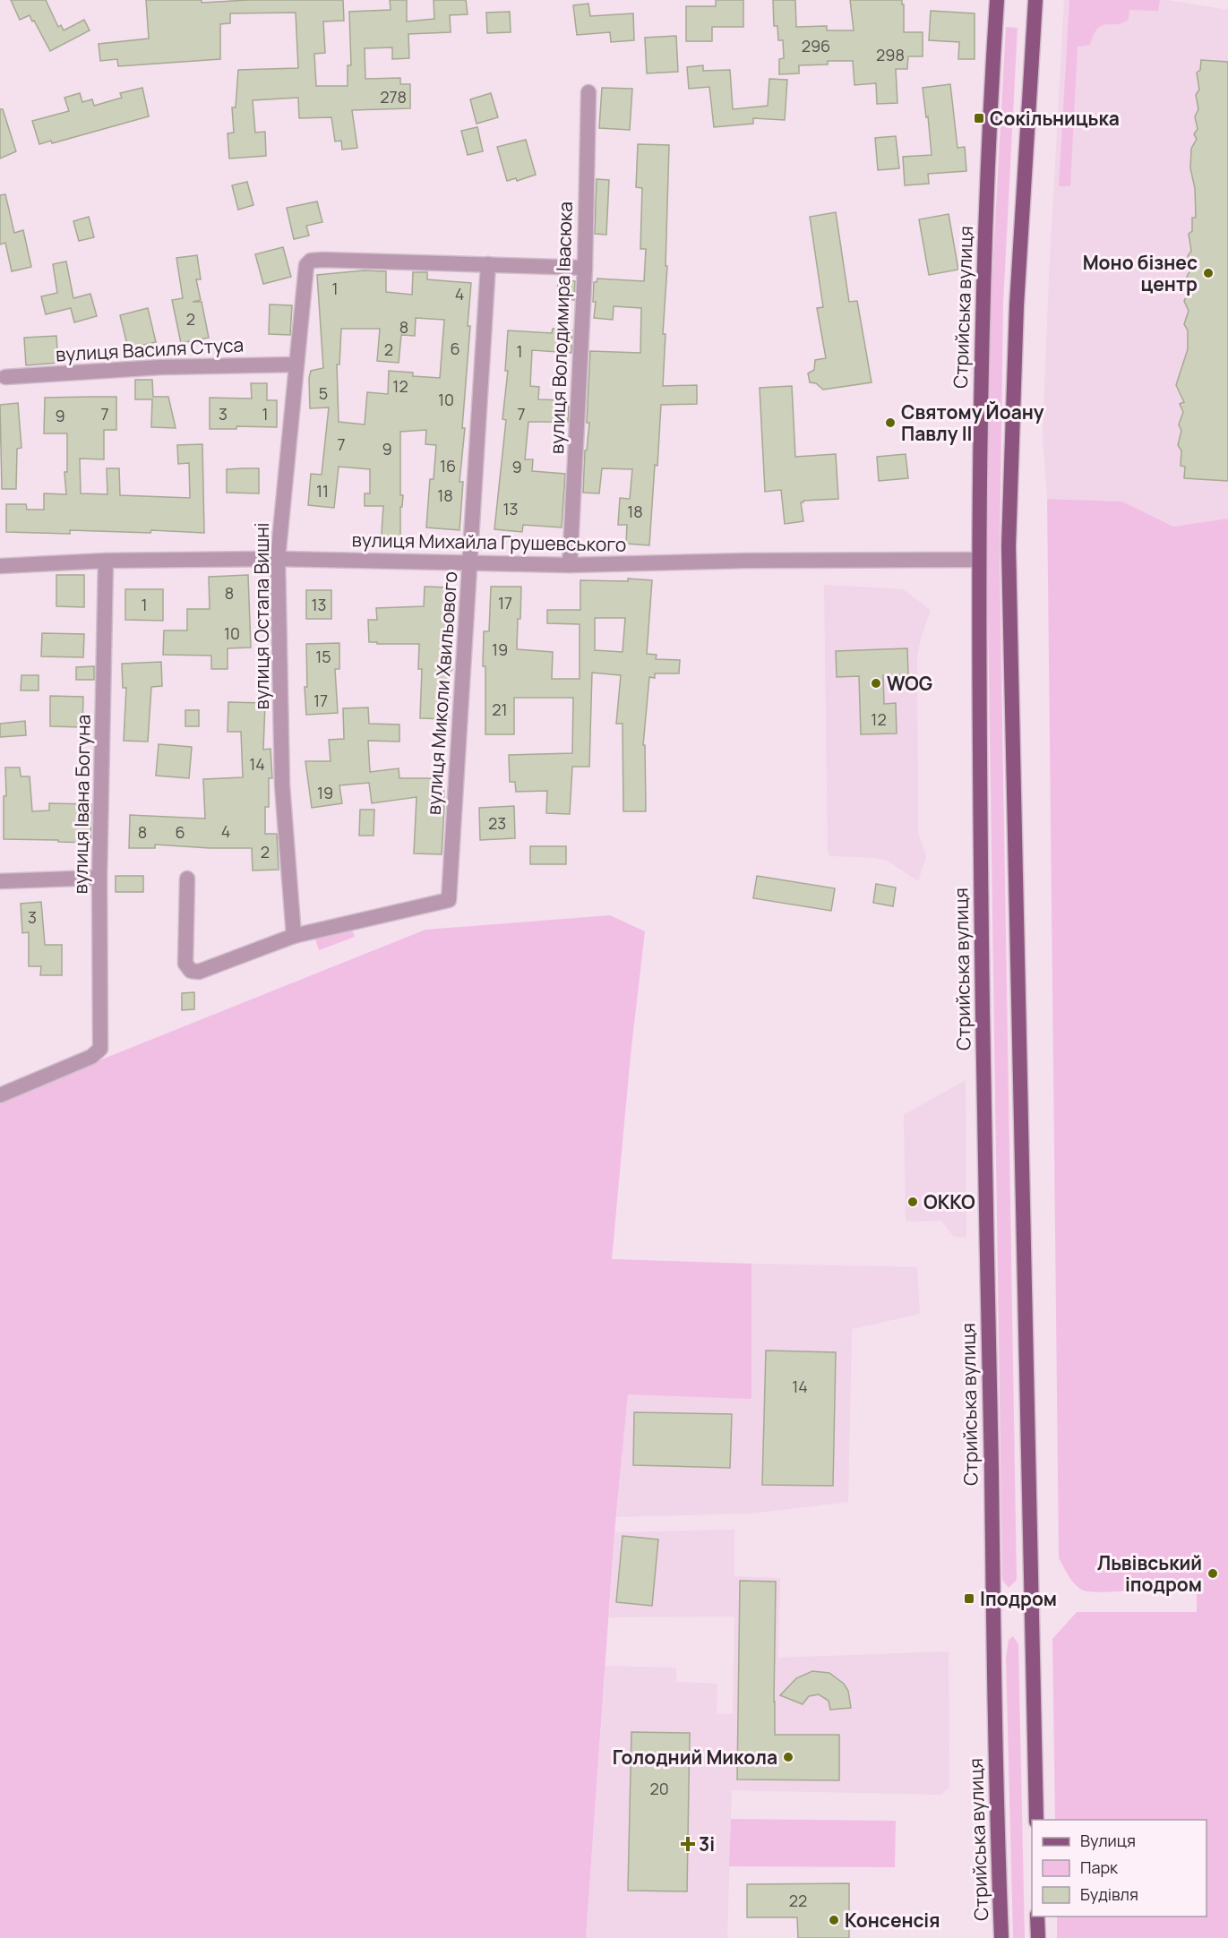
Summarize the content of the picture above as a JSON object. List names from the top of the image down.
{
  "streets": {
    "main road": ["Стрийська вулиця"],
    "street": [
      "вулиця Володимира Івасюка",
      "вулиця Василя Стуса",
      "вулиця Михайла Грушевського",
      "вулиця Остапа Вишні",
      "вулиця Миколи Хвильового",
      "вулиця Івана Богуна"
    ]
  },
  "crossings": [
    ["Стрийська вулиця", "вулиця Михайла Грушевського"],
    ["вулиця Володимира Івасюка", "вулиця Михайла Грушевського"],
    ["вулиця Василя Стуса", "вулиця Остапа Вишні"],
    ["вулиця Михайла Грушевського", "вулиця Остапа Вишні"],
    ["вулиця Михайла Грушевського", "вулиця Миколи Хвильового"],
    ["вулиця Михайла Грушевського", "вулиця Івана Богуна"],
    ["вулиця Остапа Вишні", "вулиця Миколи Хвильового"]
  ],
  "places": {
    "transit": ["Сокільницька", "Іподром"],
    "other": [
      "Моно бізнес центр",
      "Святому Йоану Павлу ІІ",
      "WOG",
      "ОККО",
      "Львівський іподром",
      "Голодний Микола",
      "Консенсія"
    ],
    "health": ["3і"]
  },
  "house_numbers": [
    "296",
    "298",
    "278",
    "1",
    "4",
    "2",
    "8",
    "6",
    "2",
    "1",
    "12",
    "5",
    "10",
    "7",
    "3",
    "1",
    "7",
    "9",
    "7",
    "9",
    "16",
    "9",
    "11",
    "18",
    "13",
    "18",
    "8",
    "17",
    "1",
    "13",
    "10",
    "19",
    "15",
    "17",
    "21",
    "12",
    "14",
    "19",
    "23",
    "4",
    "8",
    "6",
    "2",
    "3",
    "14",
    "20",
    "22"
  ],
  "legend": ["Вулиця", "Парк", "Будівля"]
}
